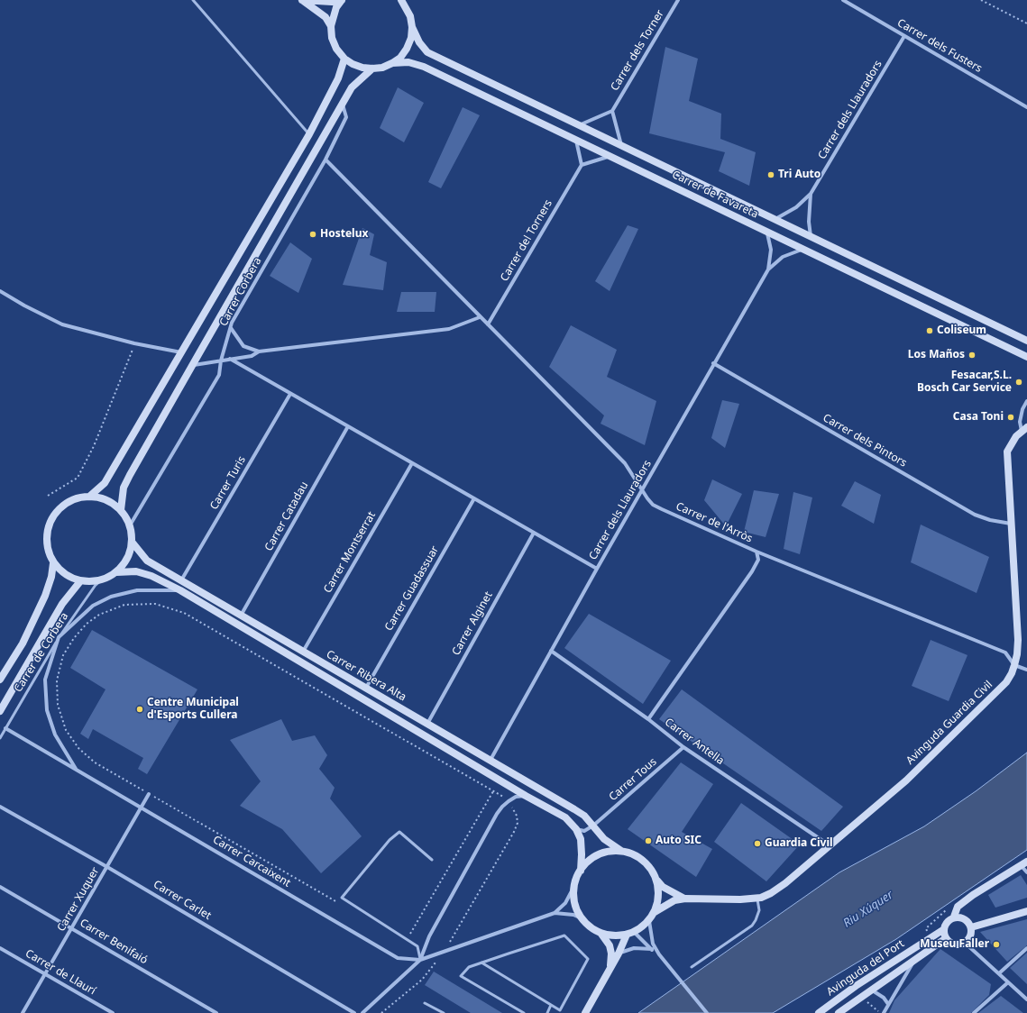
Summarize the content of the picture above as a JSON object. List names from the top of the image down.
{
  "streets": {
    "street": [
      "Carrer dels Fusters",
      "Carrer dels Torner",
      "Carrer dels Llauradors",
      "Carrer de Favareta",
      "Carrer del Torners",
      "Carrer Corbera",
      "Carrer dels Pintors",
      "Carrer Turis",
      "Carrer Catadau",
      "Carrer de l'Arròs",
      "Carrer Montserrat",
      "Carrer Guadassuar",
      "Carrer Alginet",
      "Carrer Ribera Alta",
      "Avinguda Guardia Civil",
      "Carrer Antella",
      "Carrer Tous",
      "Carrer Carcaixent",
      "Carrer Xuquer",
      "Carrer Carlet",
      "Carrer Benifaió",
      "Avinguda del Port",
      "Carrer de Llaurí"
    ],
    "lane": ["Carrer de Corbera"]
  },
  "crossings": [
    ["Carrer dels Fusters", "Carrer dels Llauradors"],
    ["Carrer dels Llauradors", "Carrer de Favareta"],
    ["Carrer dels Llauradors", "Carrer dels Pintors"],
    ["Carrer dels Llauradors", "Carrer de l'Arròs"],
    ["Carrer dels Llauradors", "Carrer Ribera Alta"],
    ["Carrer dels Llauradors", "Carrer Antella"],
    ["Carrer del Torners", "Carrer de l'Arròs"],
    ["Carrer Corbera", "Carrer de l'Arròs"],
    ["Carrer Corbera", "Carrer de Corbera"],
    ["Carrer Corbera", "Carrer Ribera Alta"],
    ["Carrer dels Pintors", "Avinguda Guardia Civil"],
    ["Carrer Turis", "Carrer Ribera Alta"],
    ["Carrer Catadau", "Carrer Ribera Alta"],
    ["Carrer de l'Arròs", "Avinguda Guardia Civil"],
    ["Carrer Montserrat", "Carrer Ribera Alta"],
    ["Carrer Guadassuar", "Carrer Ribera Alta"],
    ["Carrer Alginet", "Carrer Ribera Alta"],
    ["Carrer de Corbera", "Carrer Ribera Alta"],
    ["Carrer de Corbera", "Carrer Carcaixent"],
    ["Carrer Ribera Alta", "Avinguda Guardia Civil"],
    ["Carrer Ribera Alta", "Carrer Tous"],
    ["Avinguda Guardia Civil", "Carrer Antella"],
    ["Carrer Antella", "Carrer Tous"],
    ["Carrer Carcaixent", "Carrer Xuquer"],
    ["Carrer Xuquer", "Carrer Carlet"],
    ["Carrer Xuquer", "Carrer Benifaió"],
    ["Carrer Xuquer", "Carrer de Llaurí"]
  ],
  "water": ["Riu Xúquer"],
  "places": [
    "Tri Auto",
    "Hostelux",
    "Coliseum",
    "Los Maños",
    "Fesacar,S.L. Bosch Car Service",
    "Casa Toni",
    "Centre Municipal d'Esports Cullera",
    "Auto SIC",
    "Guardia Civil",
    "Museu Faller"
  ]
}
